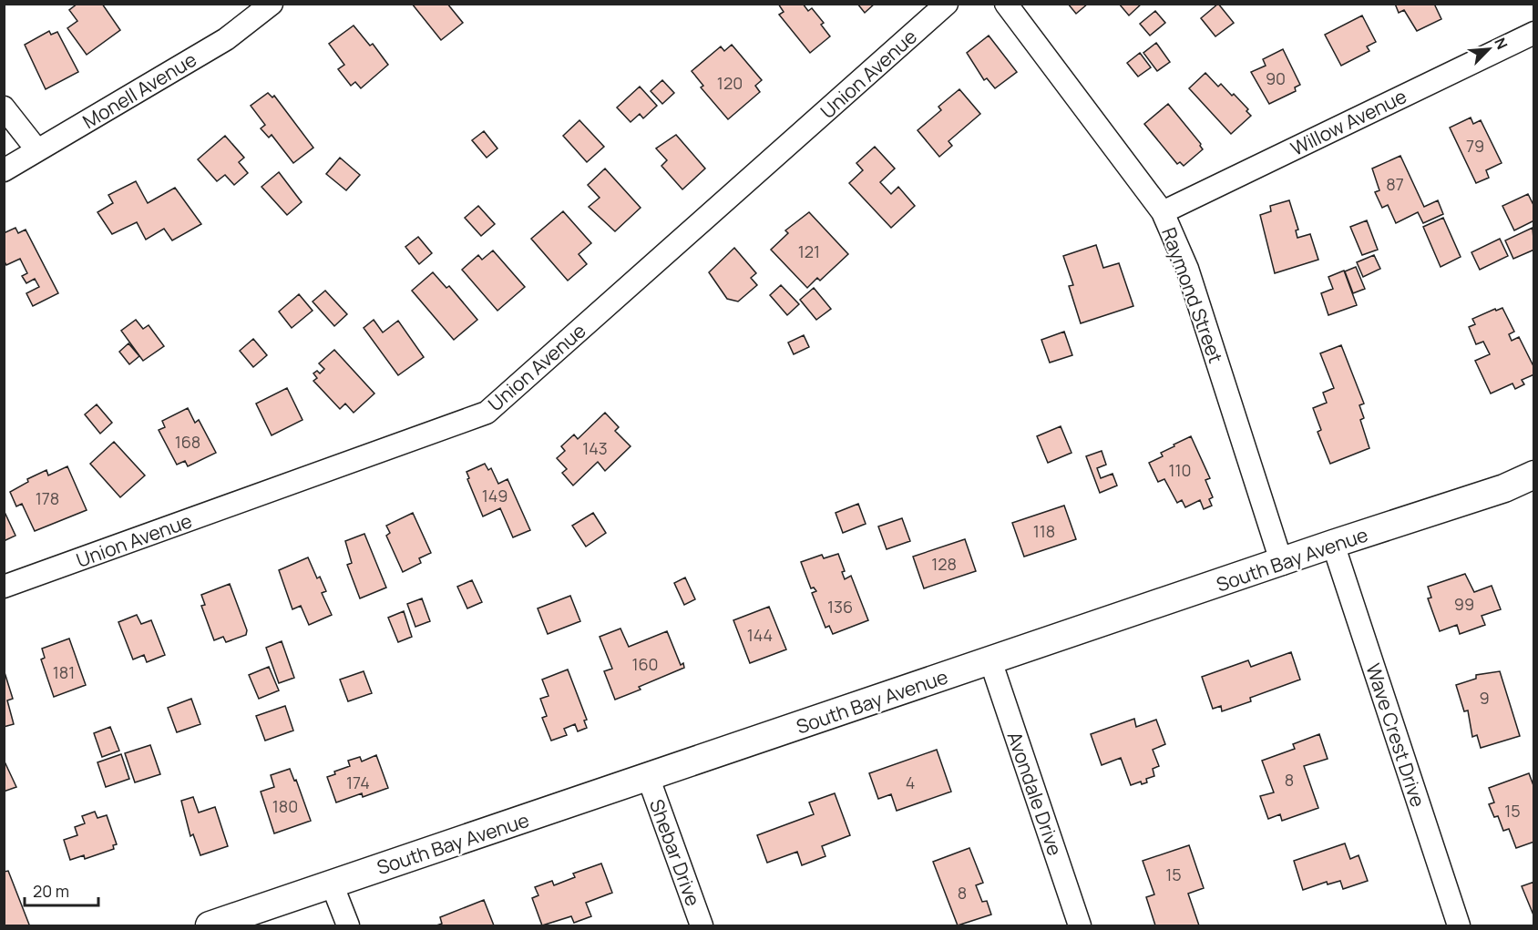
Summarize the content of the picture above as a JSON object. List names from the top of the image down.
{
  "streets": {
    "street": [
      "Union Avenue",
      "Monell Avenue",
      "Willow Avenue",
      "Raymond Street",
      "South Bay Avenue",
      "Wave Crest Drive",
      "Avondale Drive",
      "Shebar Drive"
    ]
  },
  "crossings": [
    ["Willow Avenue", "Raymond Street"],
    ["Raymond Street", "South Bay Avenue"],
    ["South Bay Avenue", "Wave Crest Drive"],
    ["South Bay Avenue", "Avondale Drive"],
    ["South Bay Avenue", "Shebar Drive"]
  ],
  "house_numbers": [
    "90",
    "120",
    "79",
    "87",
    "121",
    "168",
    "143",
    "110",
    "149",
    "178",
    "118",
    "128",
    "99",
    "136",
    "144",
    "160",
    "181",
    "9",
    "8",
    "174",
    "4",
    "180",
    "15",
    "15",
    "8"
  ],
  "scale_bar": "20 m",
  "north": "top right"
}
